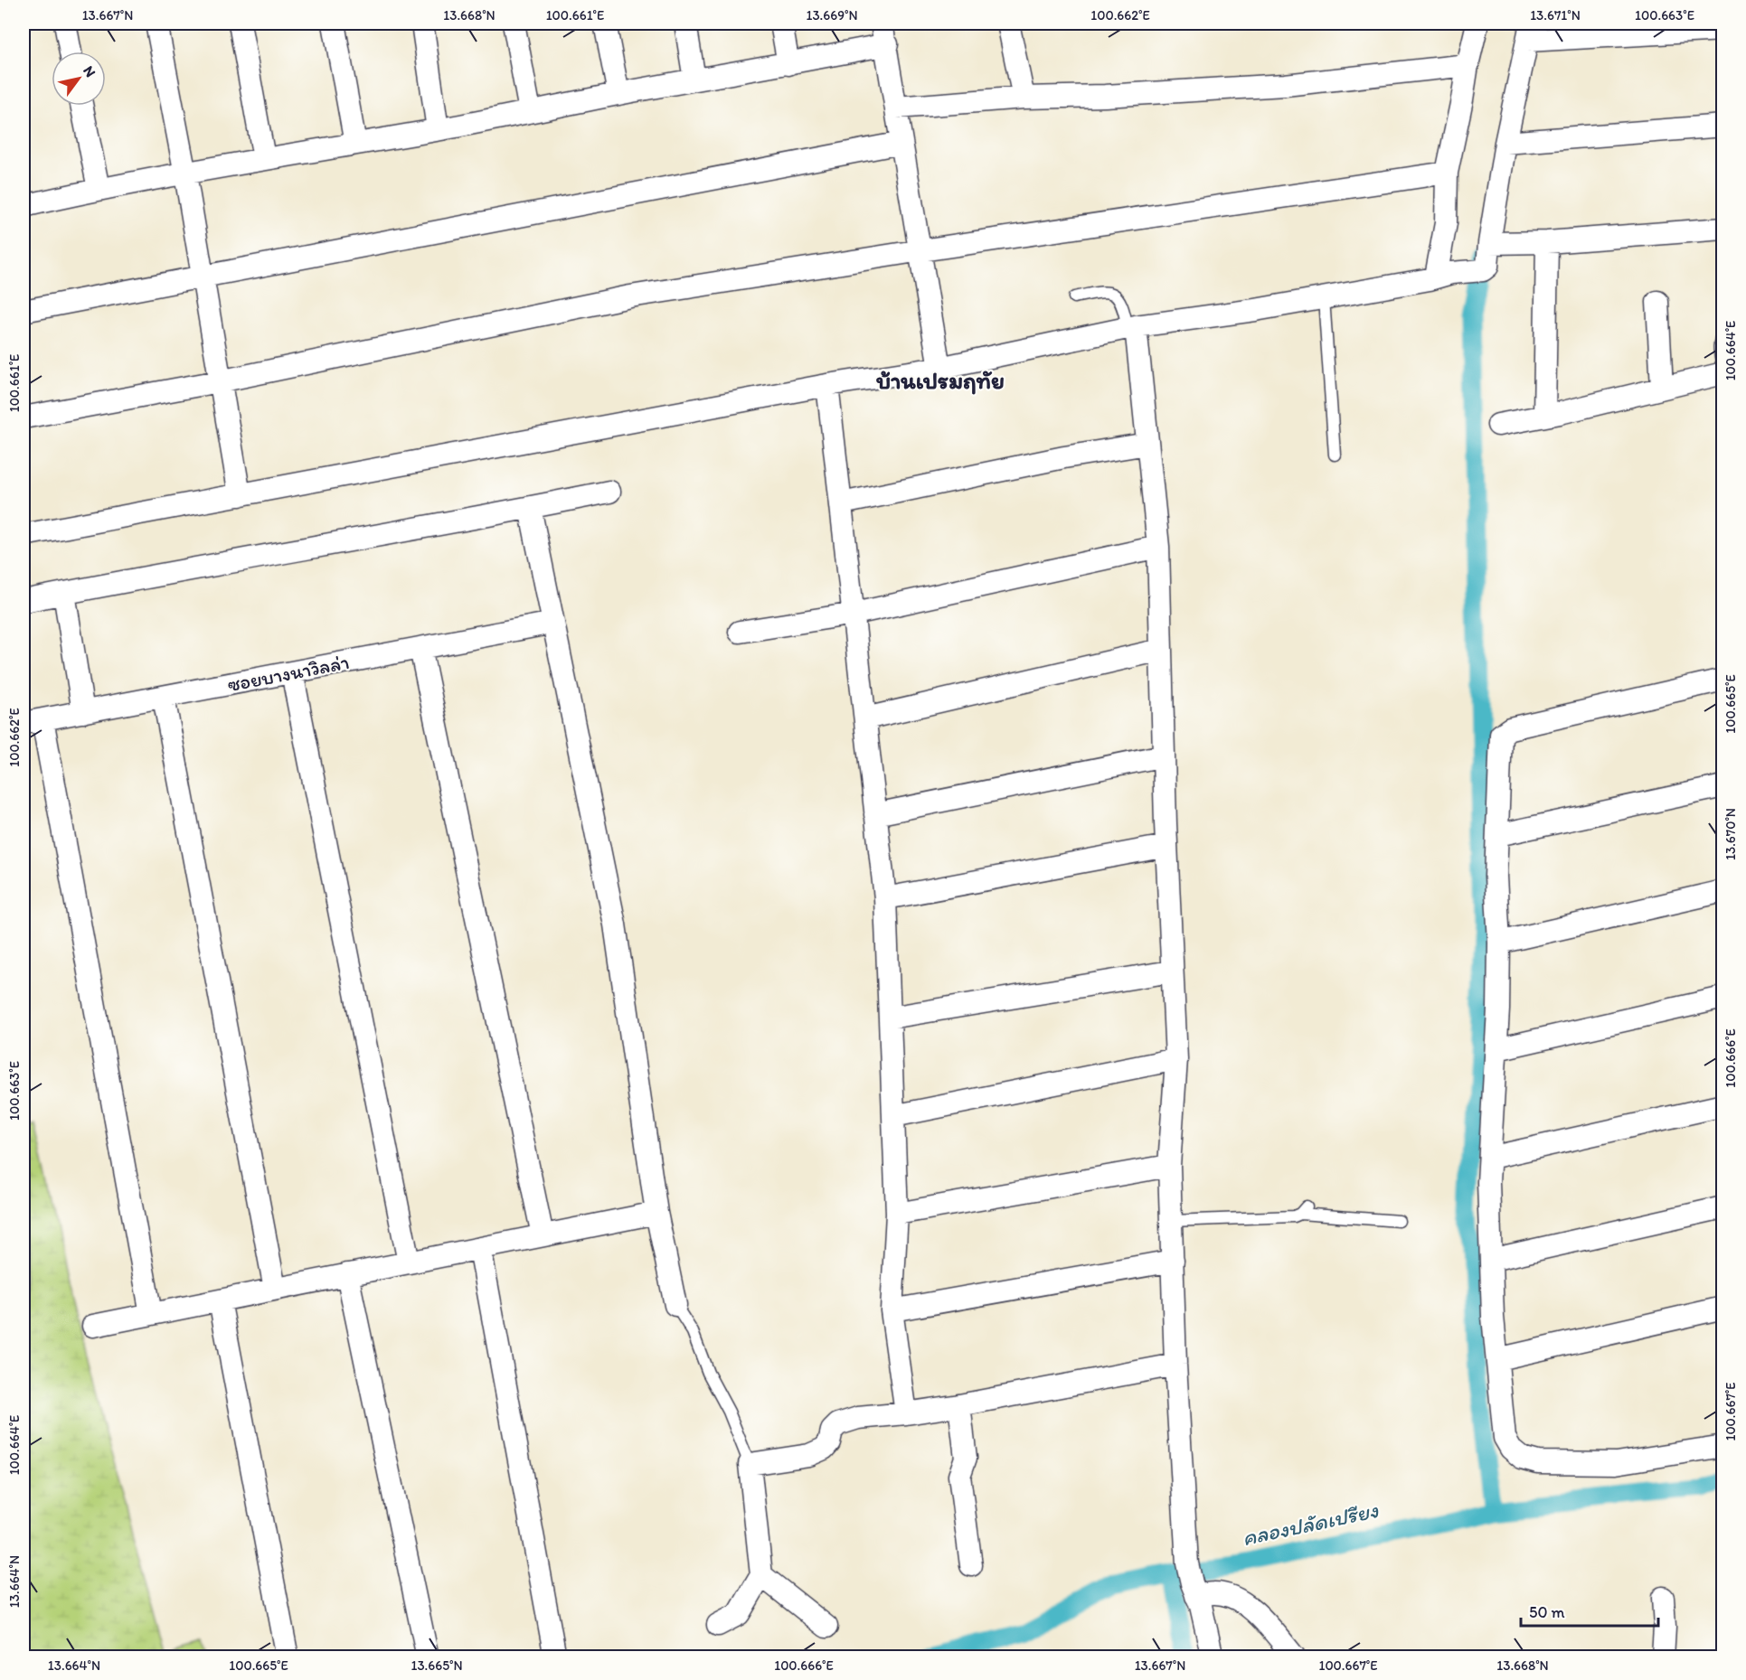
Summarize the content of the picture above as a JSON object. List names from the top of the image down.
{
  "streets": {
    "street": ["ซอยบางนาวิลล่า"]
  },
  "districts": ["บ้านเปรมฤทัย"],
  "water": ["คลองปลัดเปรียง"],
  "scale_bar": "50 m",
  "north": "top right",
  "coordinates": [
    "13.667°N",
    "13.668°N",
    "100.661°E",
    "13.669°N",
    "100.662°E",
    "13.671°N",
    "100.663°E",
    "100.664°E",
    "100.665°E",
    "13.670°N",
    "100.666°E",
    "100.667°E",
    "13.664°N",
    "13.665°N"
  ]
}
